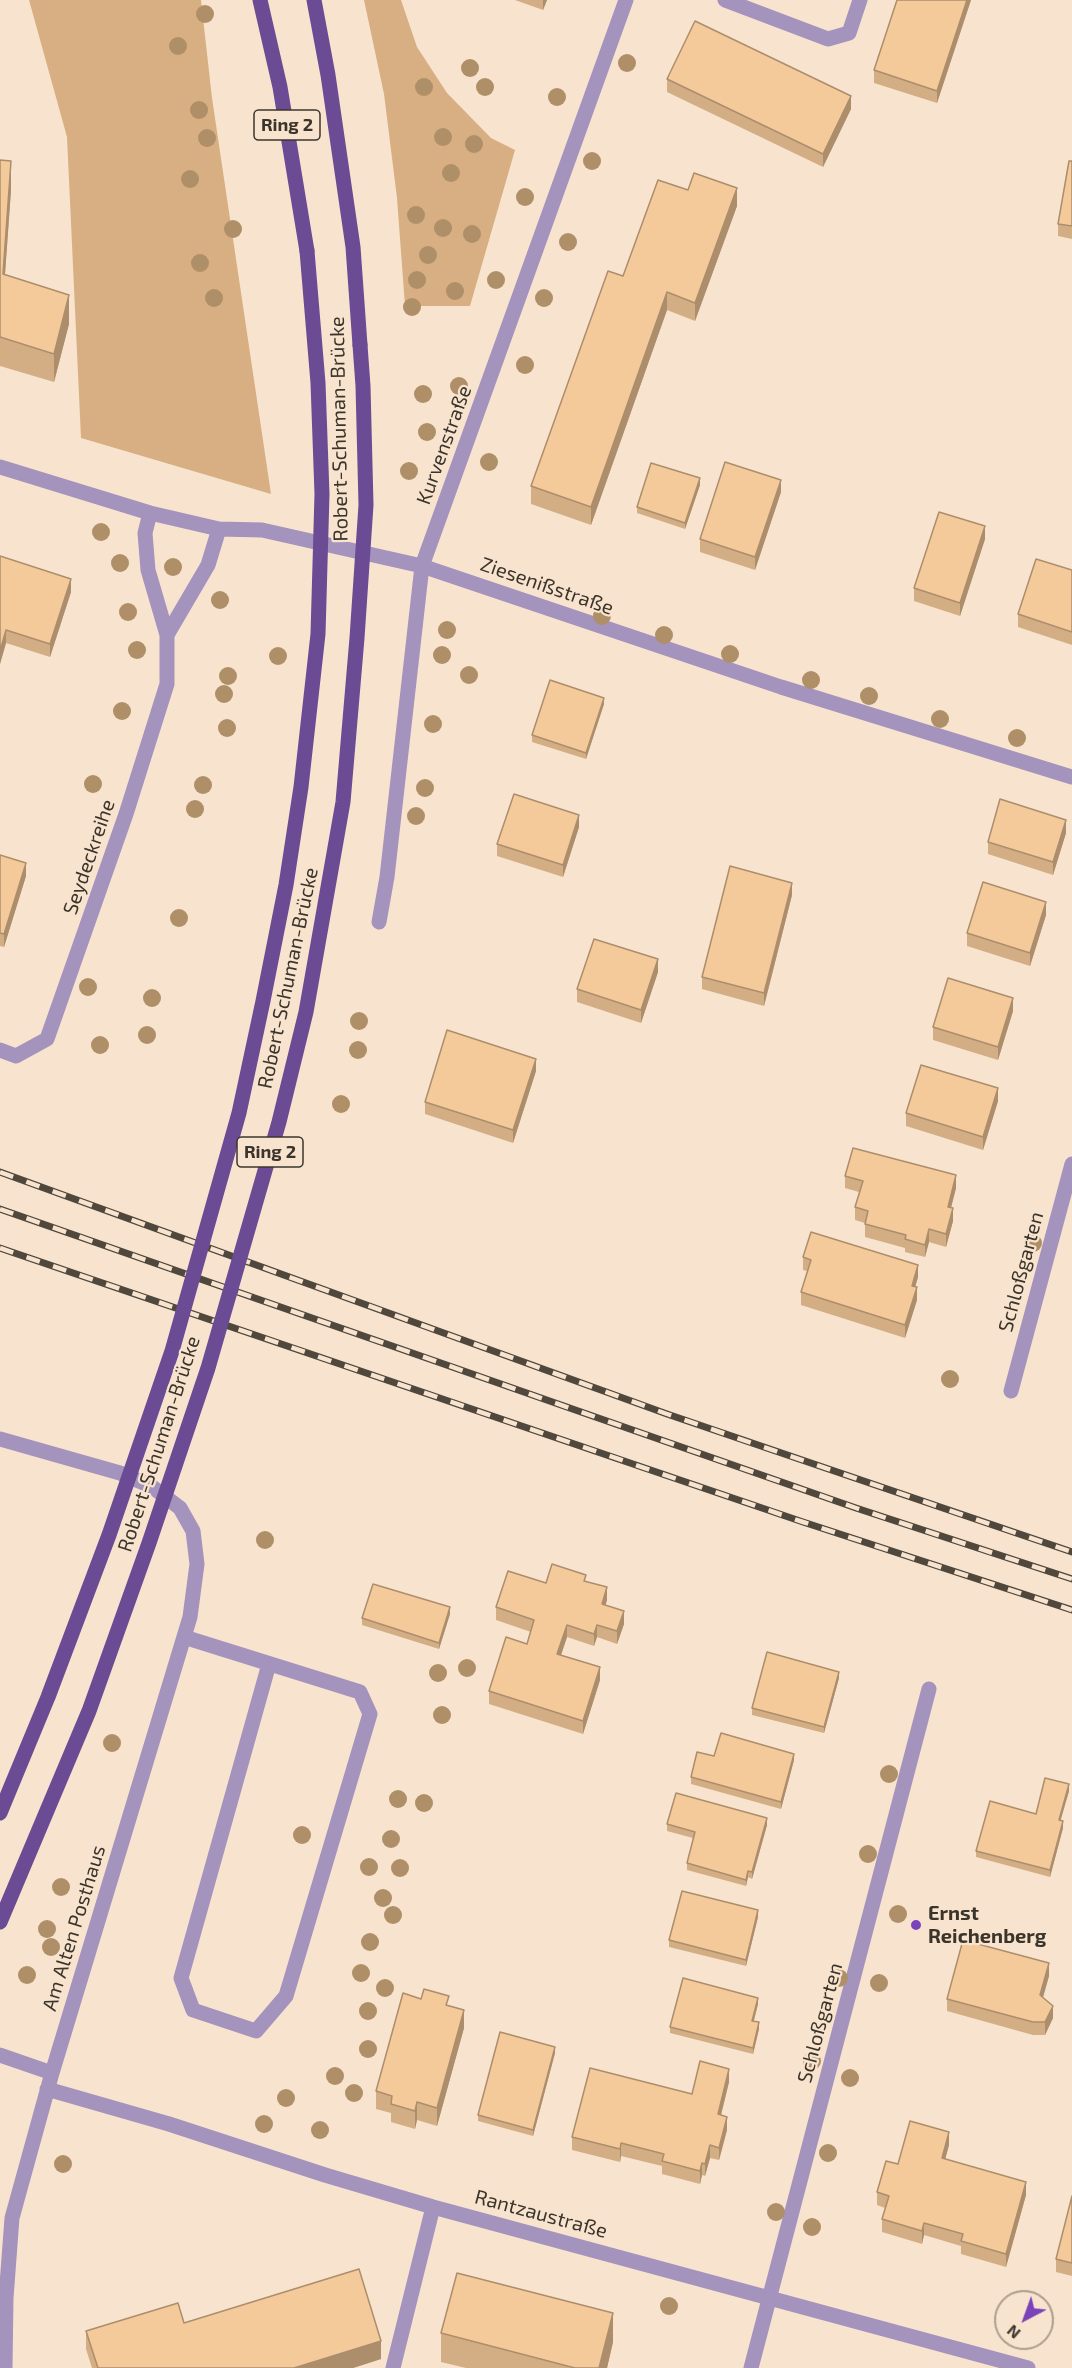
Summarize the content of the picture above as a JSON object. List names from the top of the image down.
{
  "streets": {
    "main road": ["Ring 2", "Robert-Schuman-Brücke"],
    "street": [
      "Kurvenstraße",
      "Ziesenißstraße",
      "Seydeckreihe",
      "Schloßgarten",
      "Am Alten Posthaus",
      "Rantzaustraße"
    ]
  },
  "crossings": [
    ["Kurvenstraße", "Ziesenißstraße"],
    ["Ziesenißstraße", "Seydeckreihe"],
    ["Schloßgarten", "Rantzaustraße"],
    ["Am Alten Posthaus", "Rantzaustraße"]
  ],
  "places": ["Ernst Reichenberg"],
  "north": "bottom left"
}
